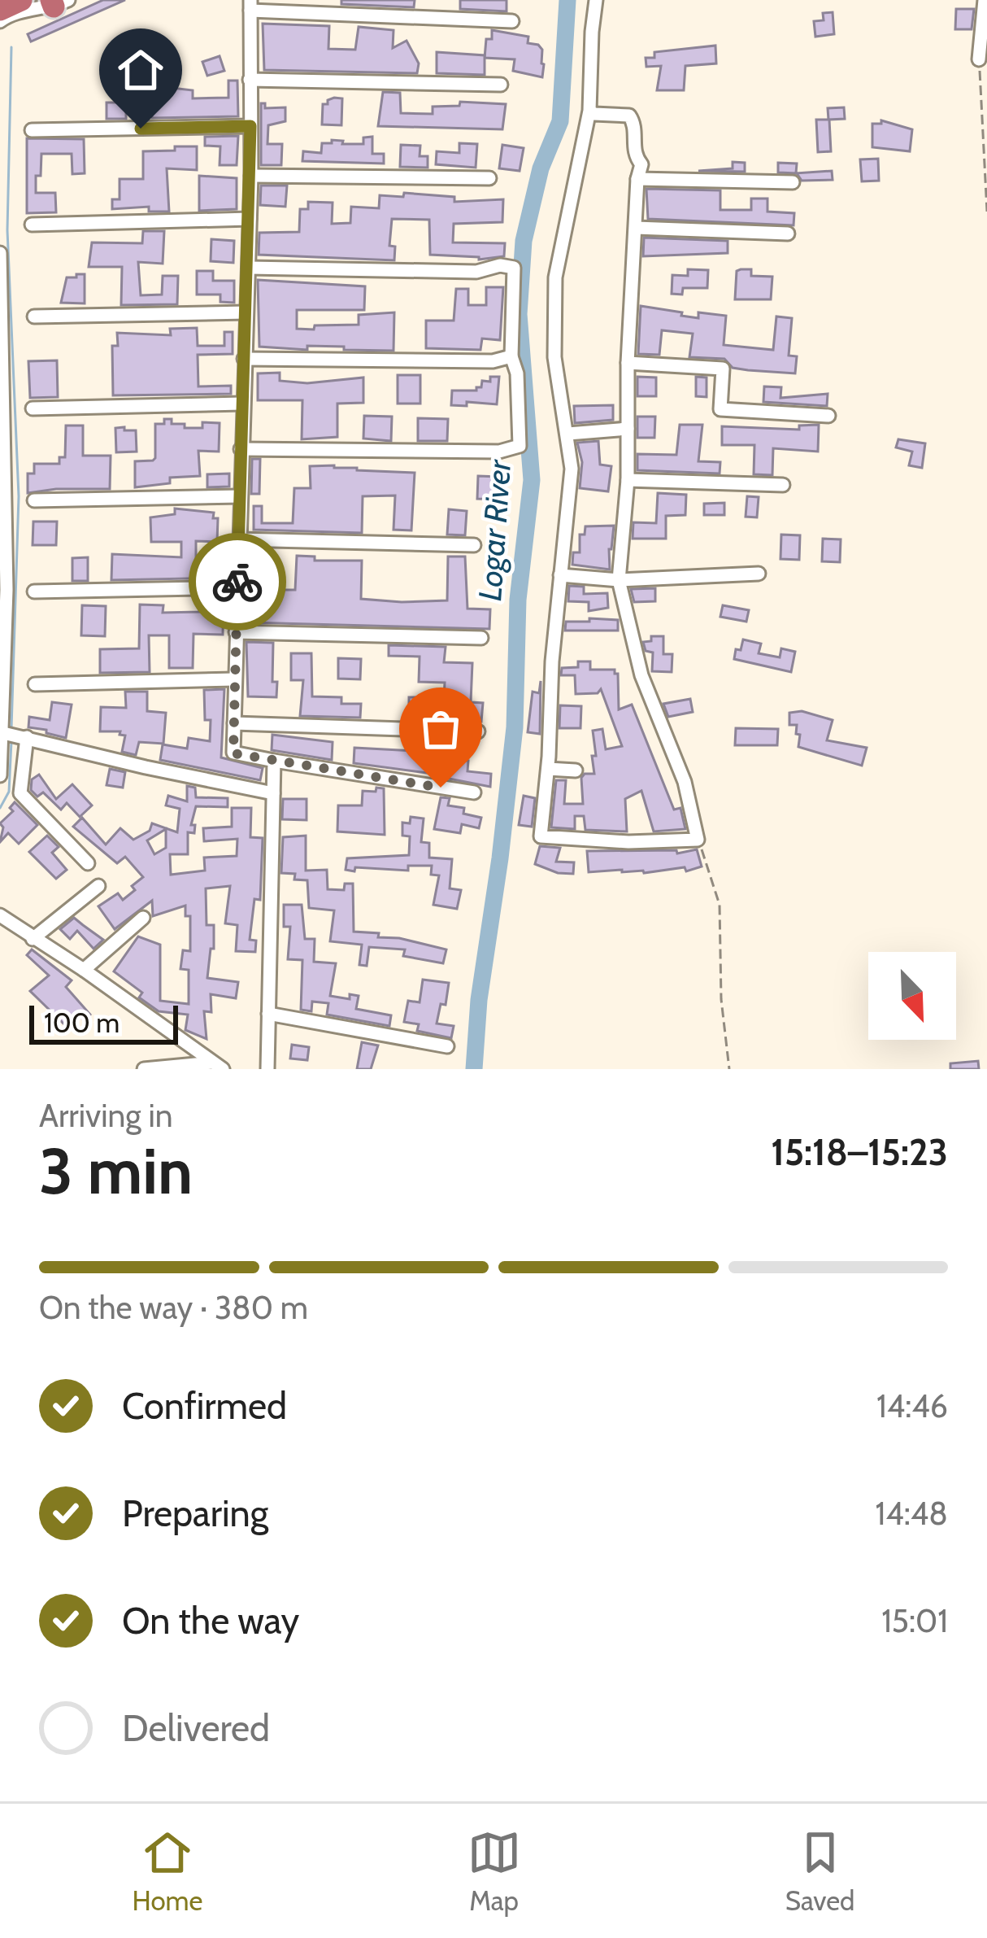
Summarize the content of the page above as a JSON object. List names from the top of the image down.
{
  "water": ["Logar River"],
  "scale_bar": "100 m",
  "north": "bottom right",
  "page": {
    "scale": "100 m",
    "heading": ["3 min", "Arriving in", "15:18–15:23"],
    "bar": "On the way · 380 m",
    "list": [
      ["Confirmed", "14:46"],
      ["Preparing", "14:48"],
      ["On the way", "15:01"],
      "Delivered"
    ],
    "tabs": ["Home", "Map", "Saved"]
  }
}
